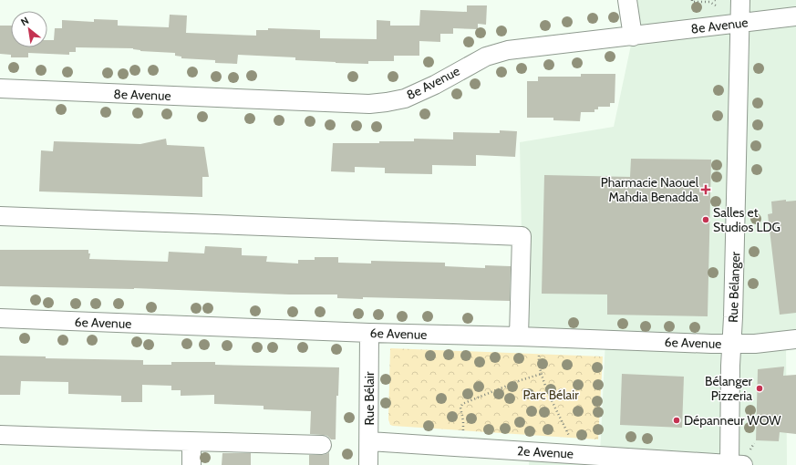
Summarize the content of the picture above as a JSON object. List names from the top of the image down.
{
  "streets": {
    "street": [
      "8e Avenue",
      "Rue Bélanger",
      "6e Avenue",
      "Rue Bélair",
      "2e Avenue"
    ]
  },
  "crossings": [
    ["8e Avenue", "Rue Bélanger"],
    ["Rue Bélanger", "6e Avenue"],
    ["Rue Bélanger", "2e Avenue"],
    ["6e Avenue", "Rue Bélair"],
    ["Rue Bélair", "2e Avenue"]
  ],
  "parks": ["Parc Bélair"],
  "places": {
    "health": ["Pharmacie Naouel Mahdia Benadda"],
    "other": ["Salles et Studios LDG", "Bélanger Pizzeria", "Dépanneur WOW"]
  },
  "north": "top left"
}
